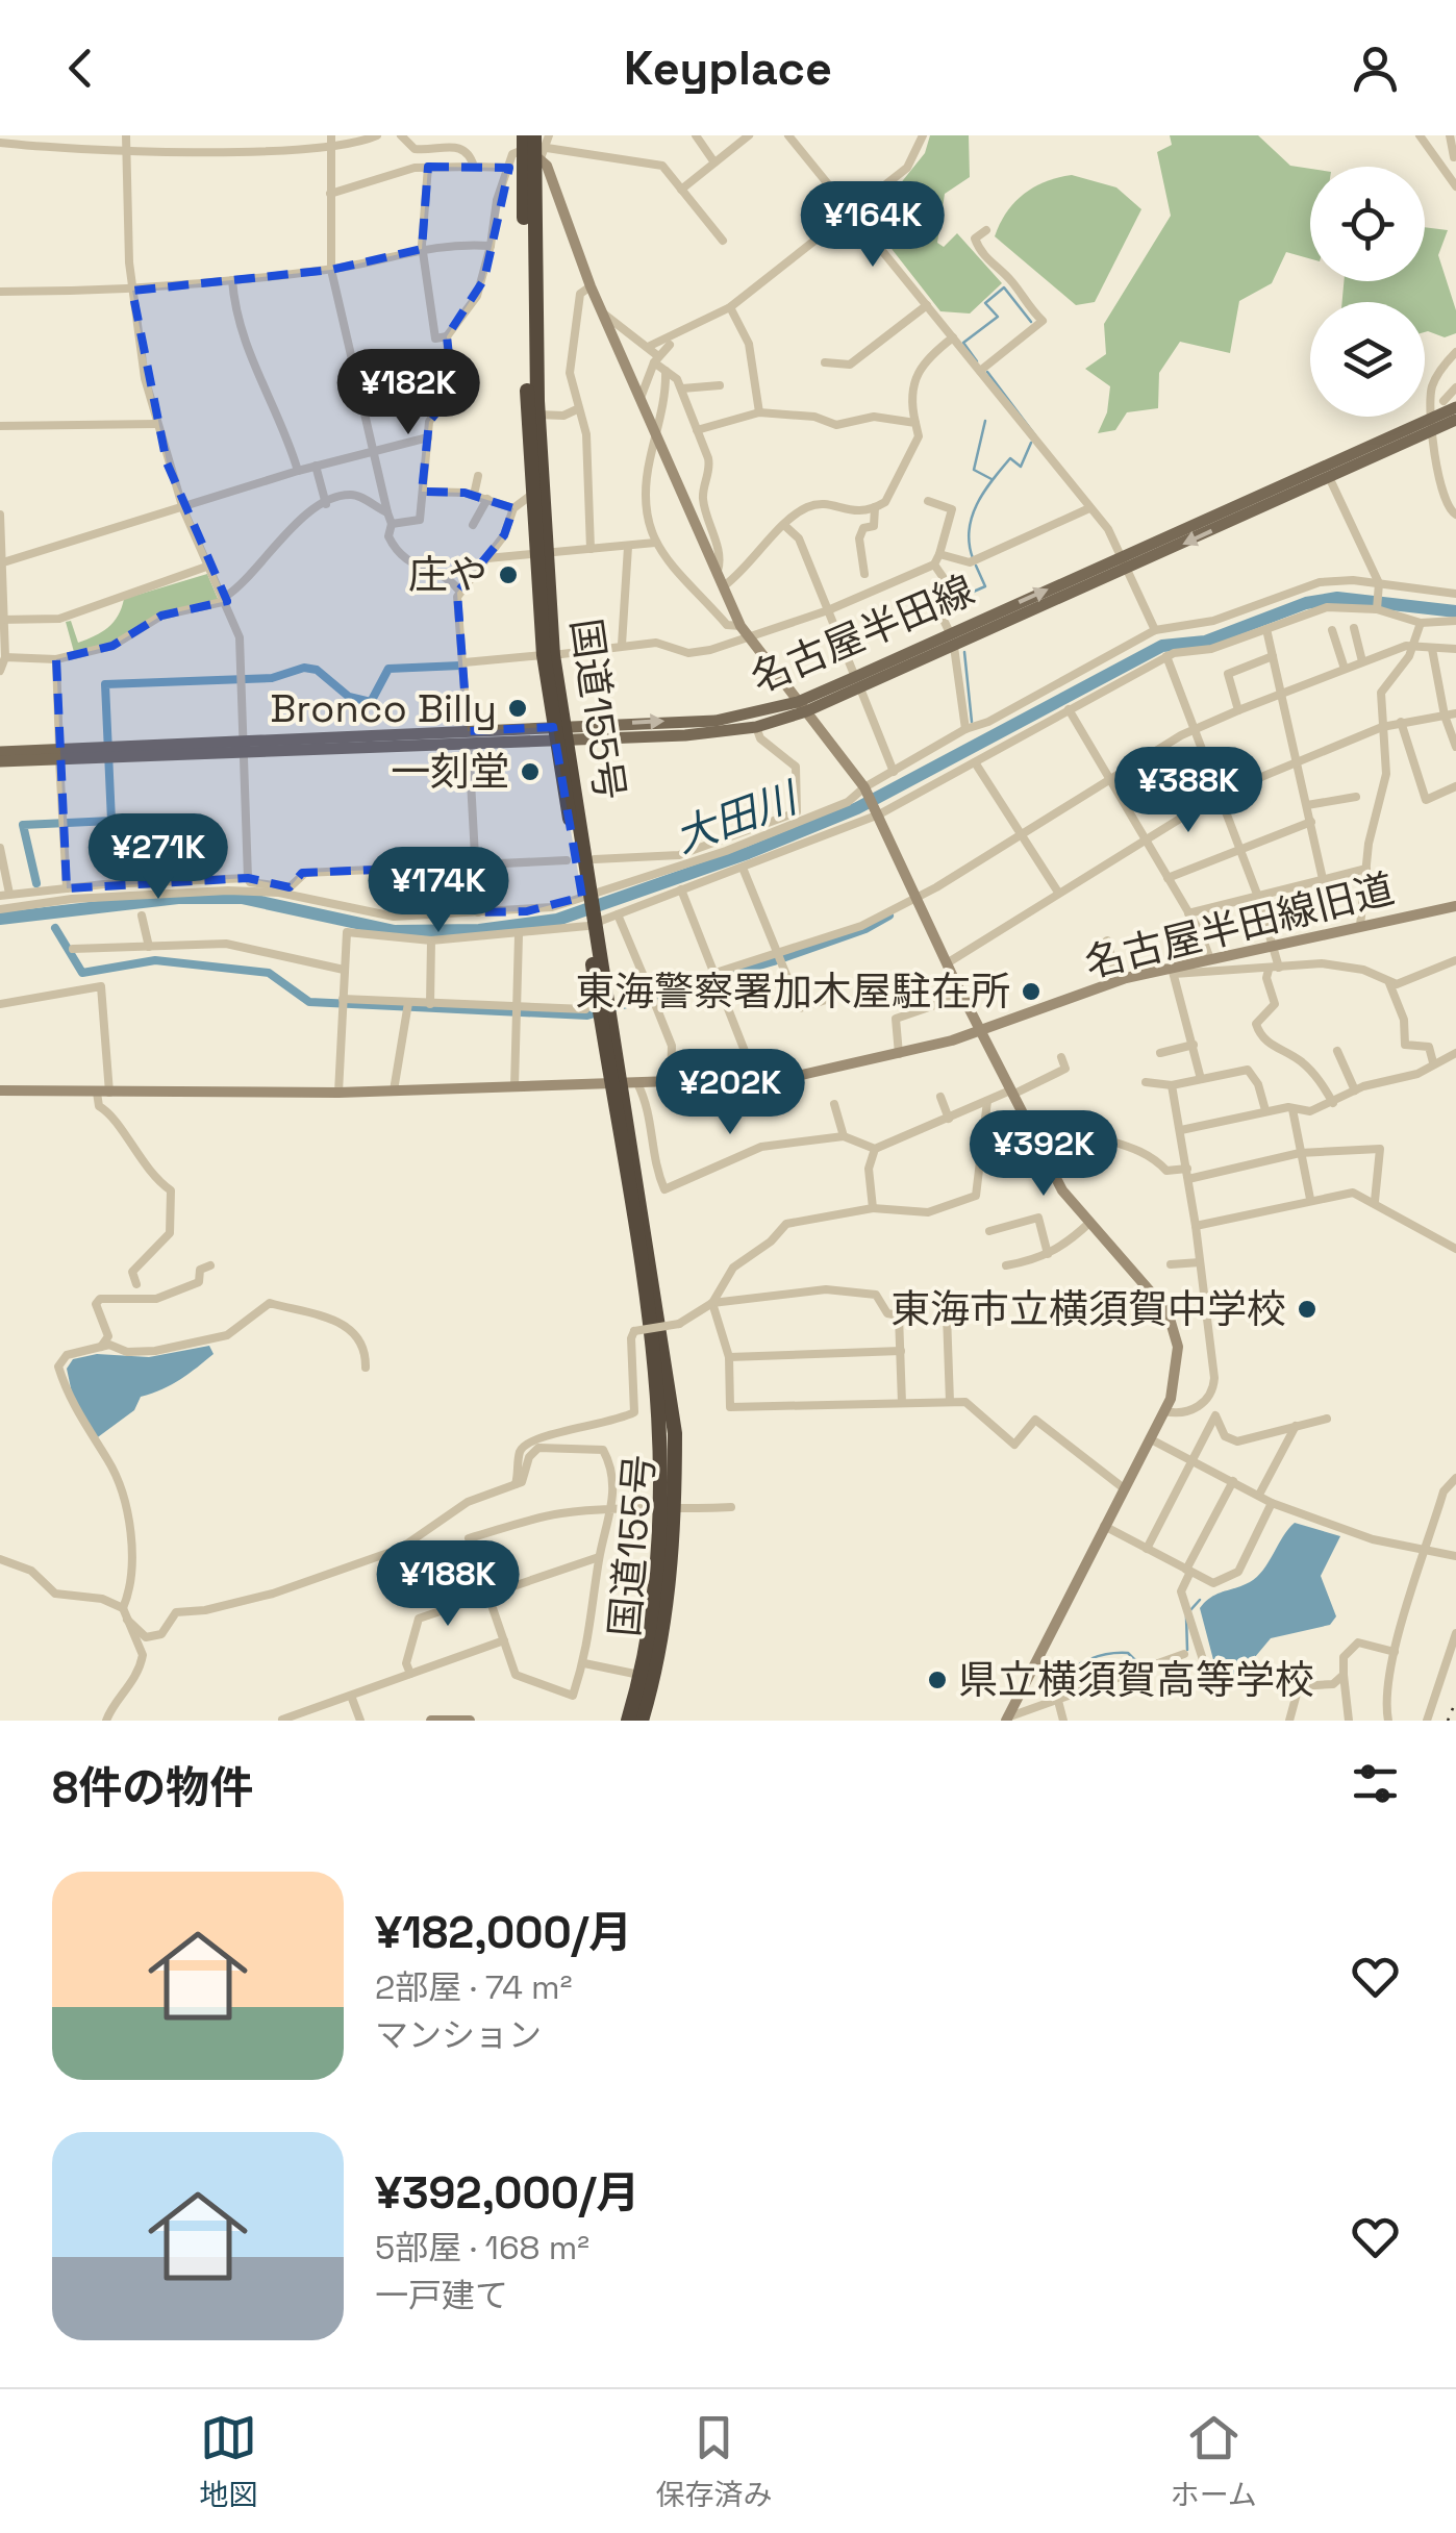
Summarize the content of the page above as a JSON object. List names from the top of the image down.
{
  "streets": {
    "highway": ["国道155号"],
    "main road": ["名古屋半田線"],
    "street": ["名古屋半田線旧道"]
  },
  "crossings": [
    ["名古屋半田線", "国道155号"],
    ["国道155号", "名古屋半田線旧道"]
  ],
  "water": ["大田川"],
  "places": [
    "庄や",
    "Bronco Billy",
    "一刻堂",
    "東海警察署加木屋駐在所",
    "東海市立横須賀中学校",
    "県立横須賀高等学校"
  ],
  "page": {
    "header": "Keyplace",
    "price": [
      "¥164K",
      "¥182K",
      "¥388K",
      "¥271K",
      "¥174K",
      "¥202K",
      "¥392K",
      "¥188K"
    ],
    "heading": "8件の物件",
    "list": [
      {
        "name": "¥182,000/月",
        "note": "2部屋 · 74 m² · マンション"
      },
      {
        "name": "¥392,000/月",
        "note": "5部屋 · 168 m² · 一戸建て"
      }
    ],
    "tabs": ["地図", "保存済み", "ホーム"]
  }
}
